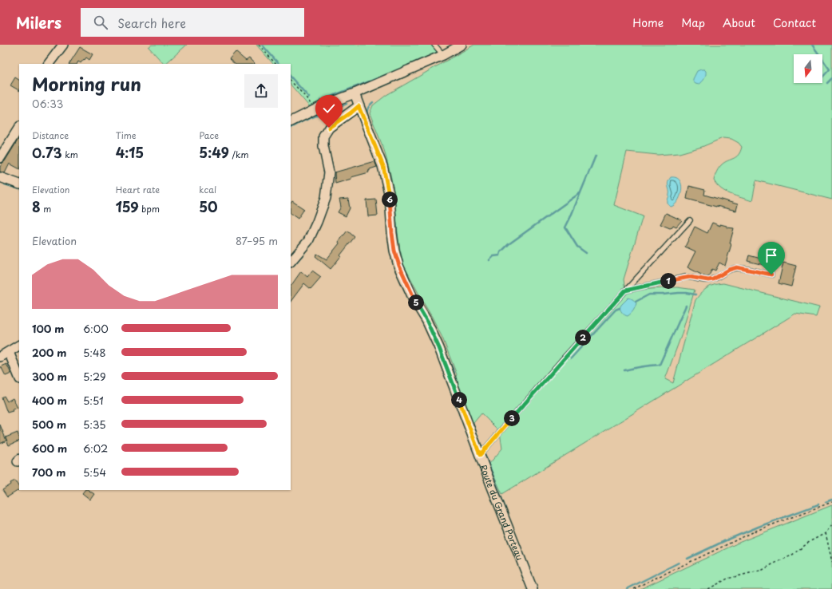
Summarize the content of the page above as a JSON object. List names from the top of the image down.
{
  "streets": {
    "street": ["Route du Grand Porteau"]
  },
  "north": "bottom",
  "page": {
    "header": "Milers",
    "search": "Search here",
    "nav": [
      "Home",
      "Map",
      "About",
      "Contact"
    ],
    "heading": ["Morning run", "06:33"],
    "stats": [
      ["Distance", "0.73 km"],
      ["Time", "4:15"],
      ["Pace", "5:49 /km"],
      ["Elevation", "8 m"],
      ["Heart rate", "159 bpm"],
      ["kcal", "50"]
    ],
    "pins": [
      "6",
      "1",
      "5",
      "2",
      "4",
      "3"
    ],
    "chart": ["Elevation", "87–95 m"],
    "list": [
      {
        "name": "100 m",
        "note": "6:00"
      },
      {
        "name": "200 m",
        "note": "5:48"
      },
      {
        "name": "300 m",
        "note": "5:29"
      },
      {
        "name": "400 m",
        "note": "5:51"
      },
      {
        "name": "500 m",
        "note": "5:35"
      },
      {
        "name": "600 m",
        "note": "6:02"
      },
      {
        "name": "700 m",
        "note": "5:54"
      }
    ]
  }
}
